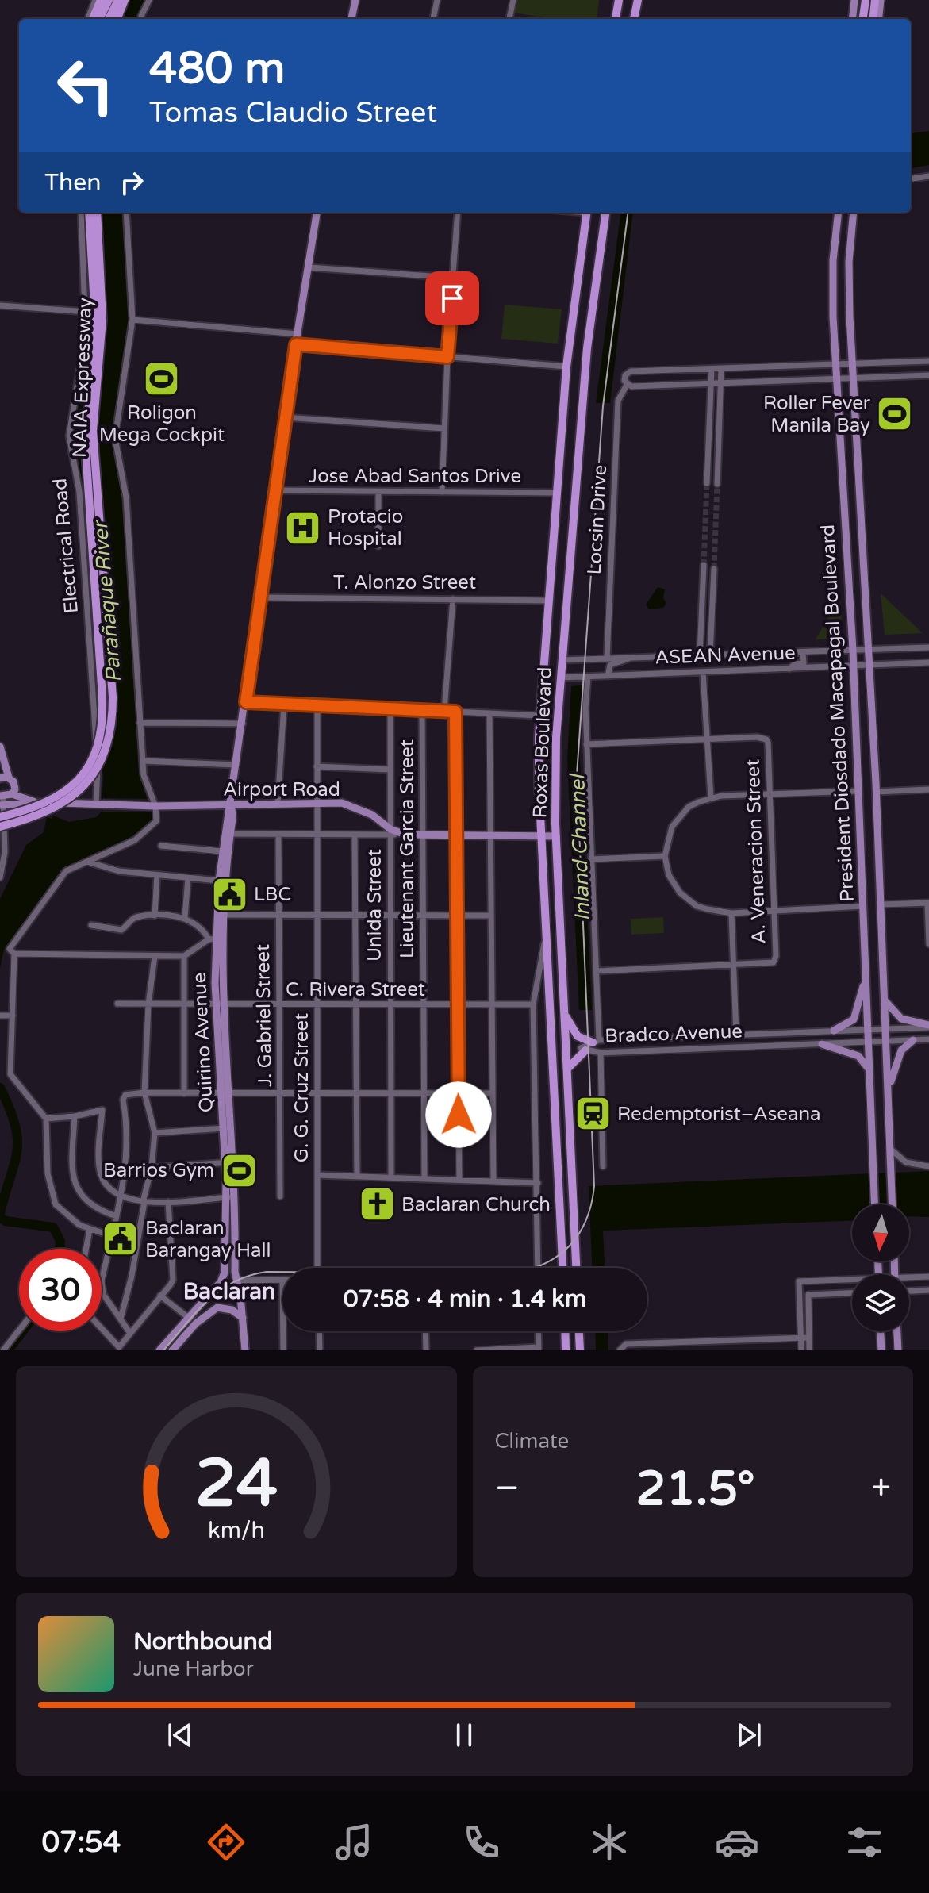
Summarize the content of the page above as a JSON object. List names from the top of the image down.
{
  "streets": {
    "highway": ["NAIA Expressway", "Roxas Boulevard"],
    "main road": ["President Diosdado Macapagal Boulevard", "Airport Road", "Quirino Avenue"],
    "street": [
      "Jose Abad Santos Drive",
      "Locsin Drive",
      "Electrical Road",
      "T. Alonzo Street",
      "ASEAN Avenue",
      "Lieutenant Garcia Street",
      "A. Veneracion Street",
      "Unida Street",
      "C. Rivera Street",
      "J. Gabriel Street",
      "Bradco Avenue",
      "G. G. Cruz Street"
    ]
  },
  "crossings": [
    ["Jose Abad Santos Drive", "Roxas Boulevard"],
    ["Jose Abad Santos Drive", "Quirino Avenue"],
    ["Locsin Drive", "ASEAN Avenue"],
    ["Electrical Road", "Airport Road"],
    ["T. Alonzo Street", "Roxas Boulevard"],
    ["T. Alonzo Street", "Quirino Avenue"],
    ["ASEAN Avenue", "President Diosdado Macapagal Boulevard"],
    ["ASEAN Avenue", "Roxas Boulevard"],
    ["President Diosdado Macapagal Boulevard", "Bradco Avenue"],
    ["Roxas Boulevard", "Airport Road"],
    ["Airport Road", "Lieutenant Garcia Street"],
    ["Airport Road", "Unida Street"],
    ["Airport Road", "Quirino Avenue"],
    ["Airport Road", "G. G. Cruz Street"],
    ["Lieutenant Garcia Street", "C. Rivera Street"],
    ["Unida Street", "C. Rivera Street"],
    ["C. Rivera Street", "J. Gabriel Street"],
    ["C. Rivera Street", "Quirino Avenue"],
    ["C. Rivera Street", "G. G. Cruz Street"]
  ],
  "districts": ["Baclaran"],
  "water": ["Parañaque River", "Inland Channel"],
  "places": {
    "sports": ["Roligon Mega Cockpit", "Roller Fever Manila Bay", "Barrios Gym"],
    "hospital": ["Protacio Hospital"],
    "public building": ["LBC", "Baclaran Barangay Hall"],
    "station": ["Redemptorist–Aseana"],
    "church": ["Baclaran Church"]
  },
  "north": "bottom",
  "page": {
    "turn": ["480 m", "Tomas Claudio Street"],
    "then": "Then",
    "limit": "30",
    "trip": "07:58 · 4 min · 1.4 km",
    "tile": "Climate",
    "heat": ["−", "21.5°", "+"],
    "song": ["Northbound", "June Harbor"],
    "tabs": "07:54",
    "gauge": ["24", "km/h"]
  }
}
